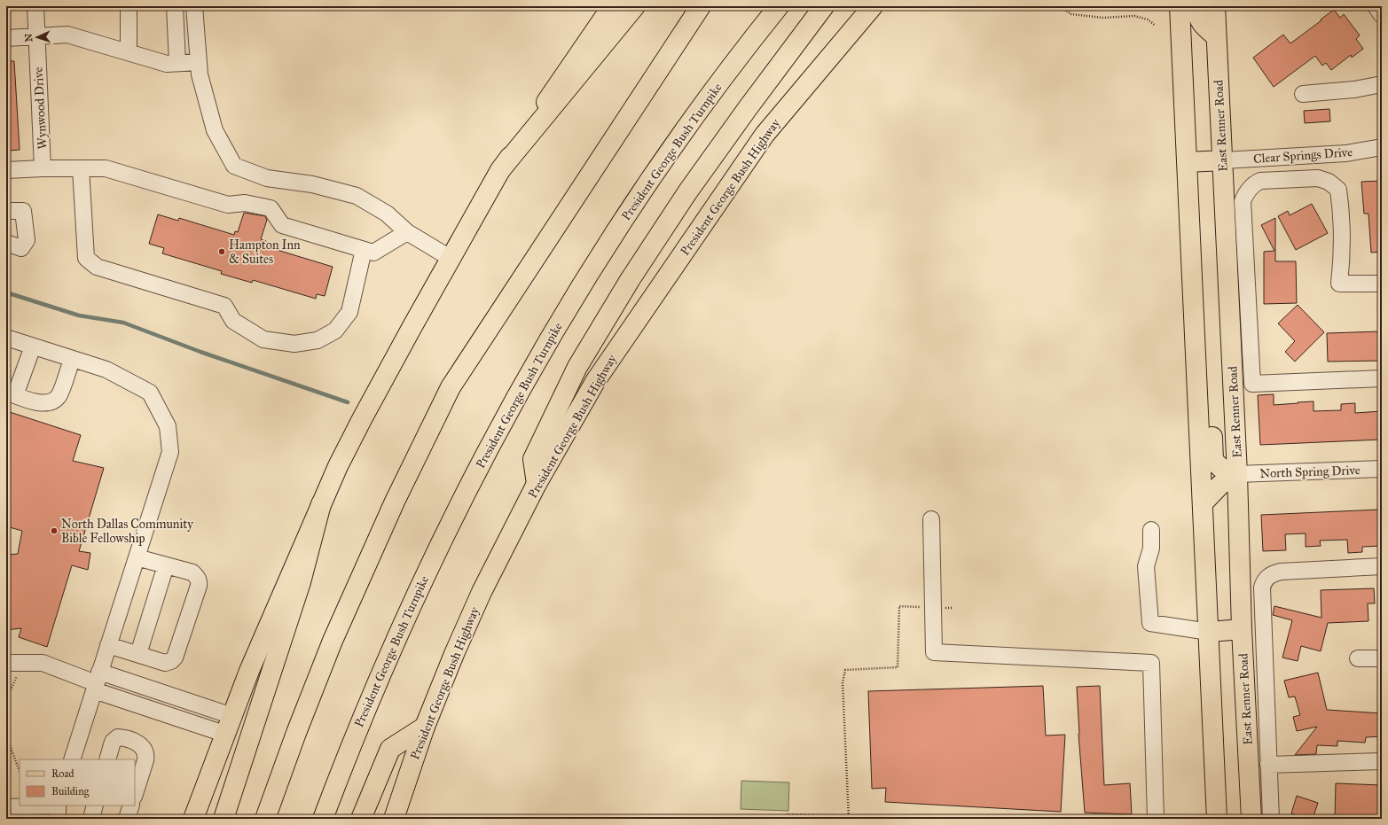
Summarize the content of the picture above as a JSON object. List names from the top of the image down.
{
  "streets": {
    "main road": ["East Renner Road", "President George Bush Turnpike", "President George Bush Highway"],
    "street": ["Wynwood Drive", "Clear Springs Drive", "North Spring Drive"]
  },
  "crossings": [
    ["East Renner Road", "Clear Springs Drive"],
    ["East Renner Road", "North Spring Drive"]
  ],
  "places": ["Hampton Inn & Suites", "North Dallas Community Bible Fellowship"],
  "legend": ["Road", "Building"],
  "north": "left"
}
